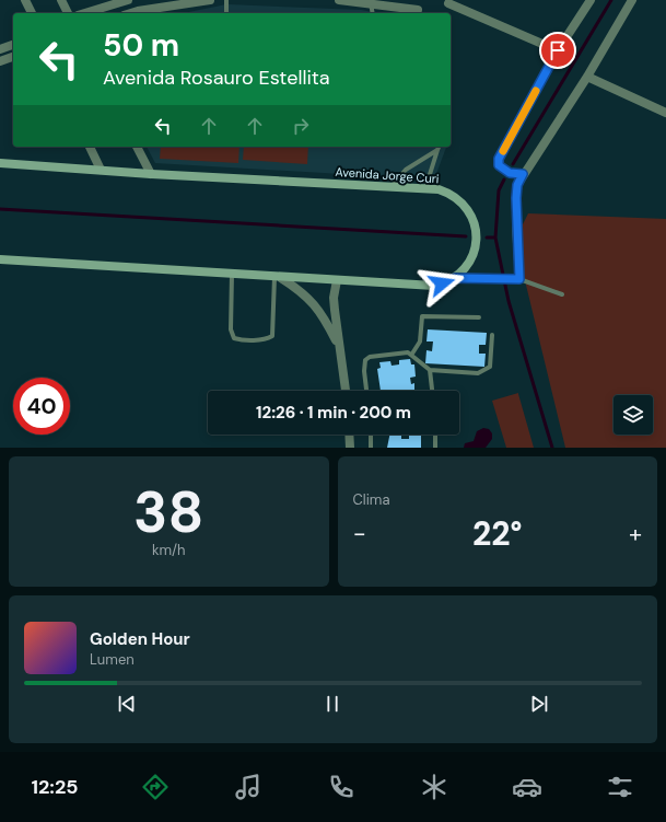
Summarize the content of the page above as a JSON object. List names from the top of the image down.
{
  "streets": {
    "street": ["Avenida Jorge Curi"]
  },
  "page": {
    "turn": ["50 m", "Avenida Rosauro Estellita"],
    "limit": "40",
    "trip": "12:26 · 1 min · 200 m",
    "tile": [
      ["38", "km/h"],
      "Clima"
    ],
    "heat": ["−", "22°", "+"],
    "song": ["Golden Hour", "Lumen"],
    "tabs": "12:25"
  }
}
